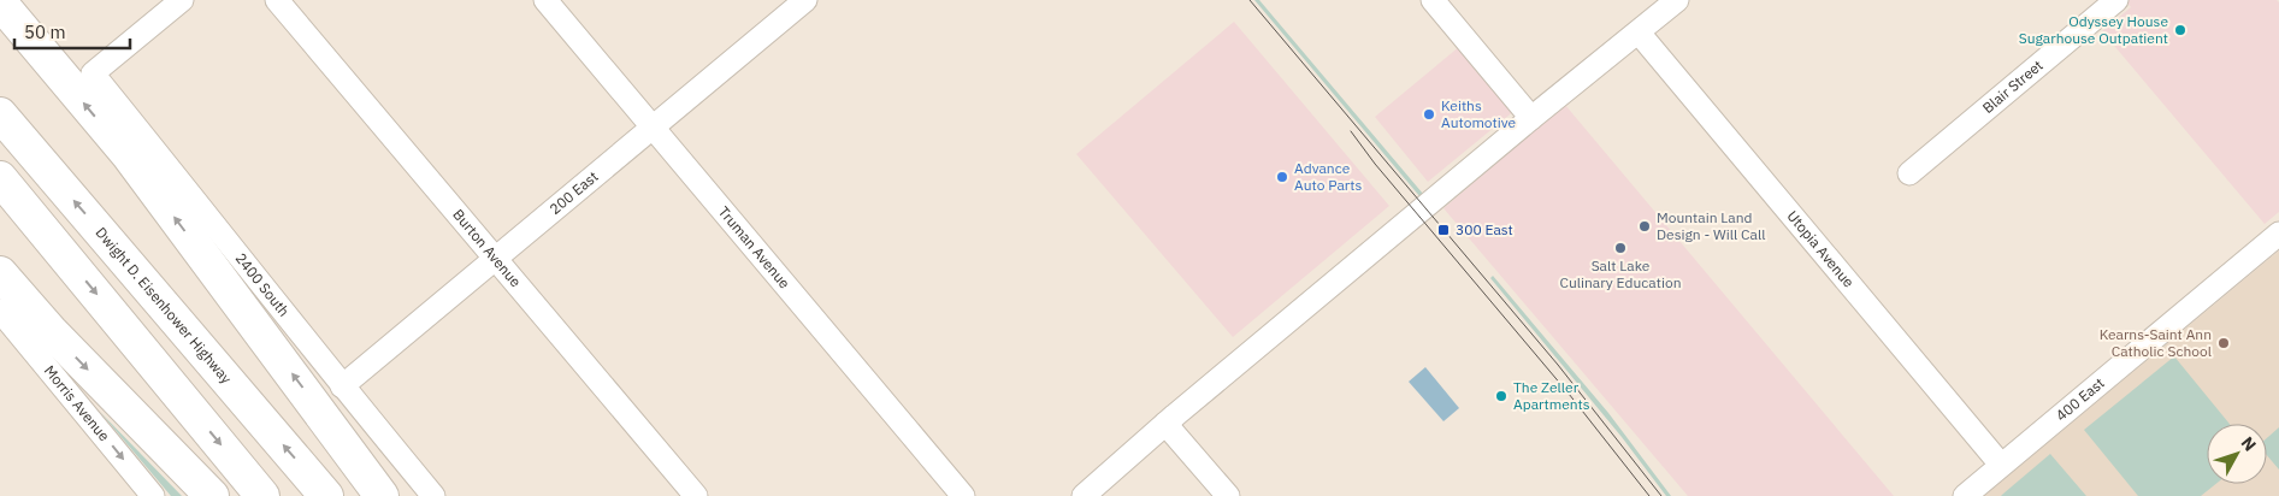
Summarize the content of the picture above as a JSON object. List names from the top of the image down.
{
  "streets": {
    "highway": ["Dwight D. Eisenhower Highway"],
    "street": [
      "Blair Street",
      "200 East",
      "Burton Avenue",
      "Truman Avenue",
      "Utopia Avenue",
      "2400 South",
      "400 East",
      "Morris Avenue"
    ]
  },
  "crossings": [
    ["200 East", "Burton Avenue"],
    ["200 East", "Truman Avenue"],
    ["200 East", "2400 South"],
    ["Utopia Avenue", "400 East"]
  ],
  "one_way": ["Morris Avenue"],
  "places": {
    "other": [
      "Odyssey House Sugarhouse Outpatient",
      "Keiths Automotive",
      "Advance Auto Parts",
      "Mountain Land Design - Will Call",
      "Salt Lake Culinary Education",
      "Kearns-Saint Ann Catholic School",
      "The Zeller Apartments"
    ],
    "transit": ["300 East"]
  },
  "scale_bar": "50 m",
  "north": "top right"
}
